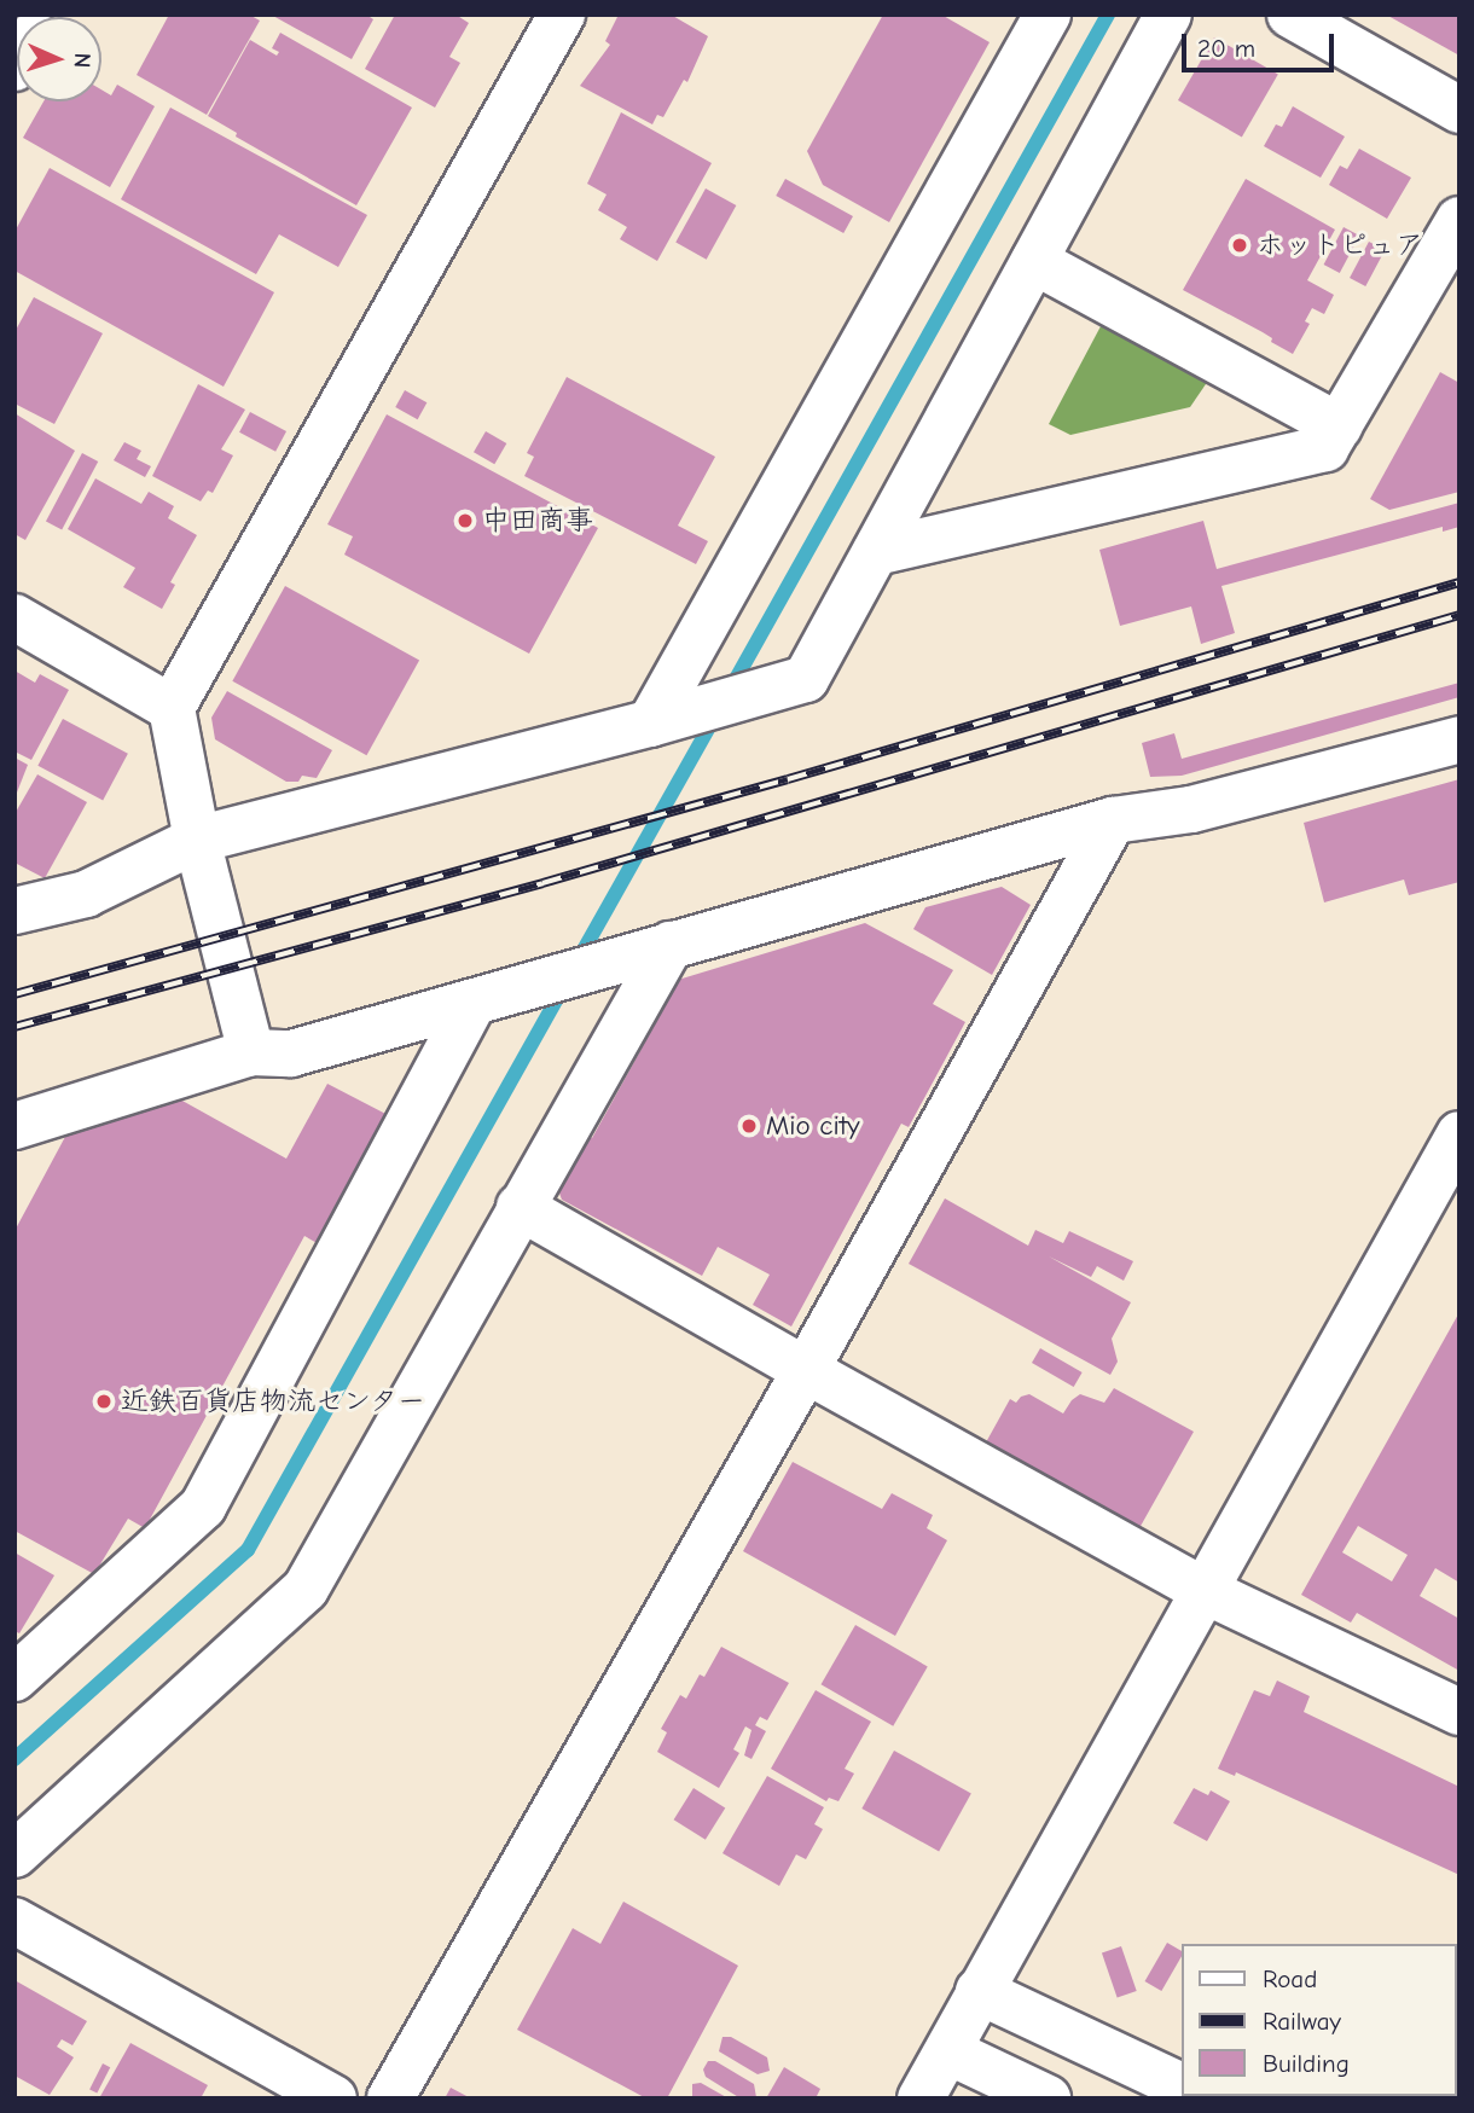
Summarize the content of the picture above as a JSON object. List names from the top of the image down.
{
  "places": [
    "ホットピュア",
    "中田商事",
    "Mio city",
    "近鉄百貨店物流センター"
  ],
  "legend": ["Road", "Railway", "Building"],
  "scale_bar": "20 m",
  "north": "right"
}
